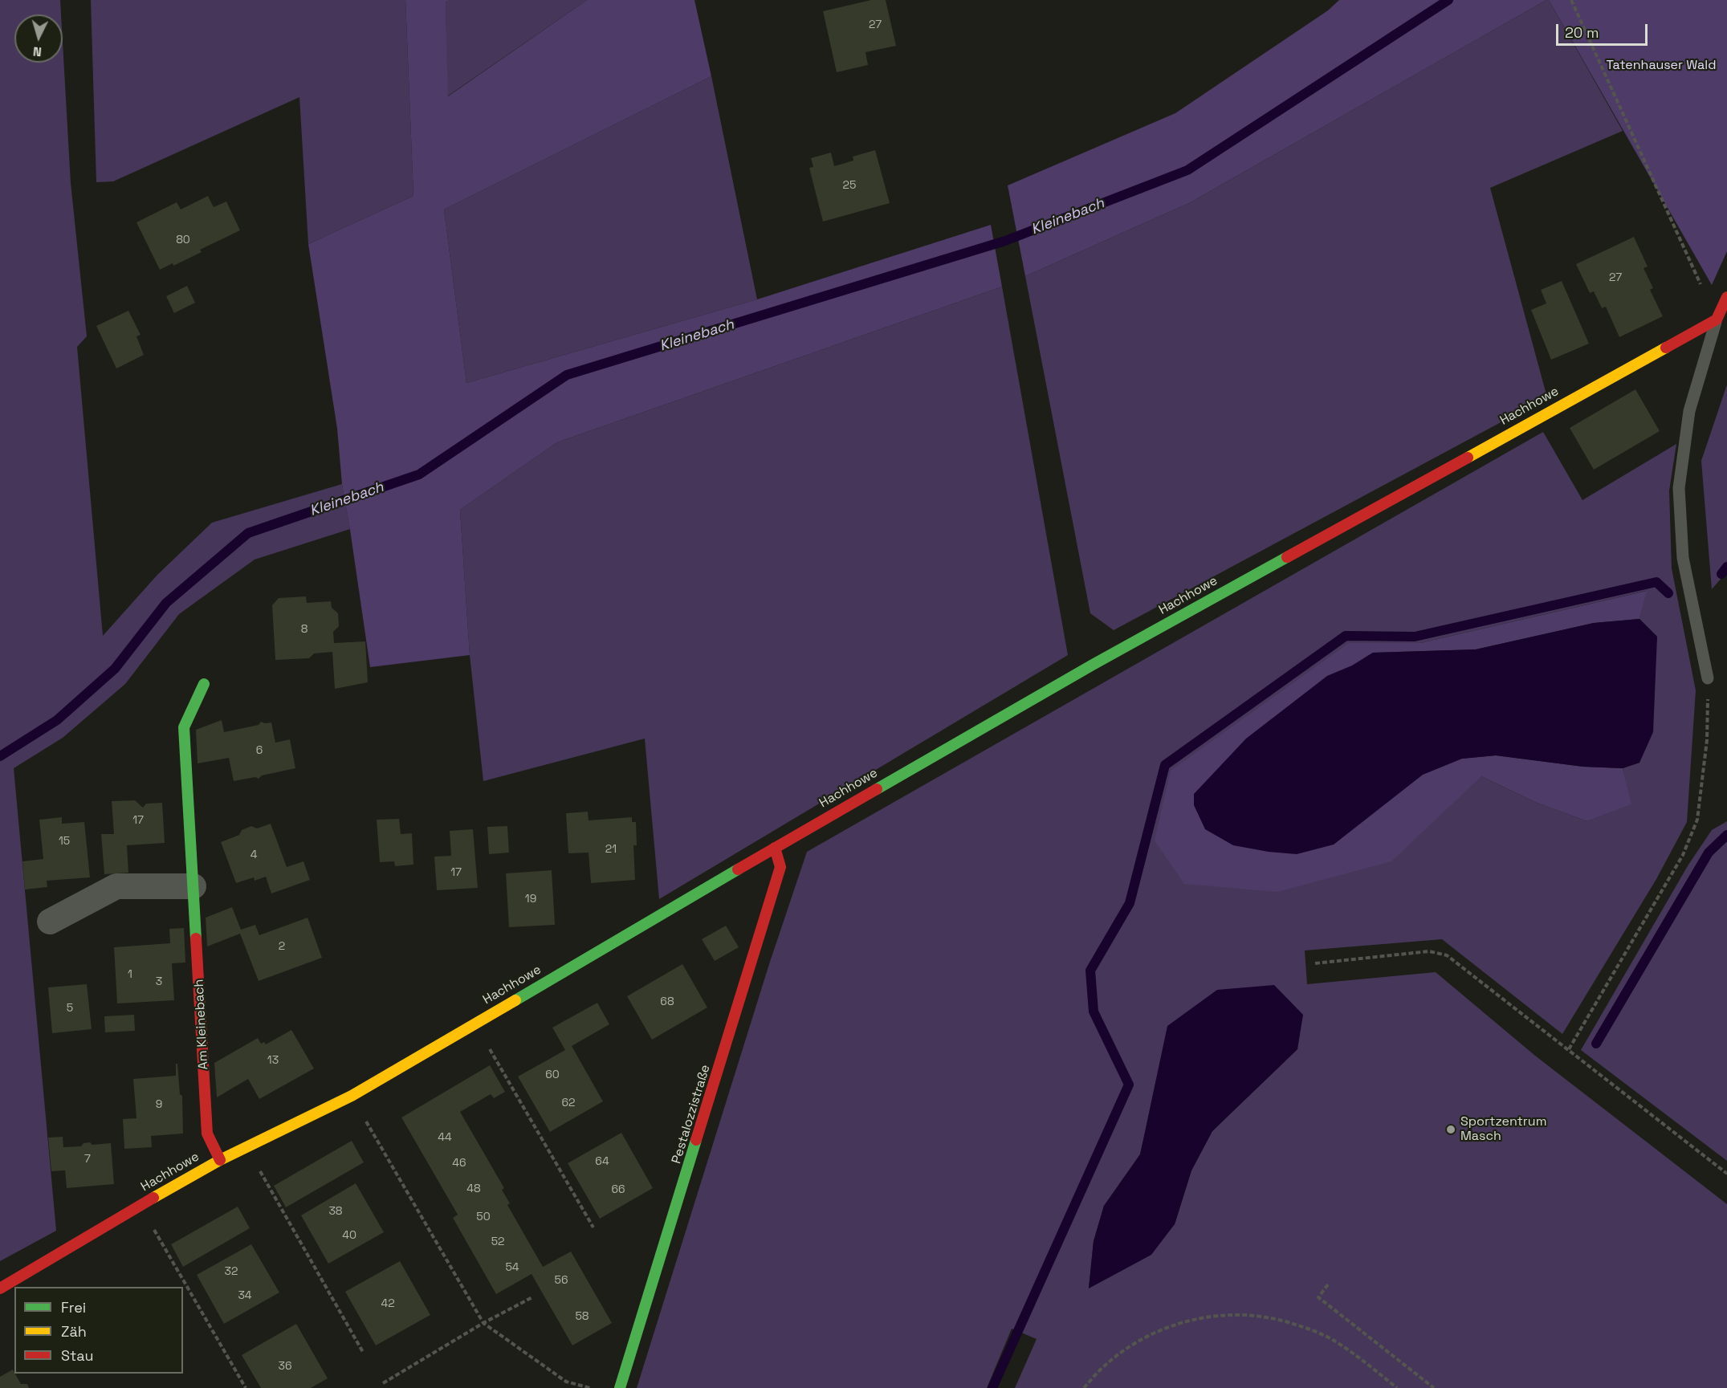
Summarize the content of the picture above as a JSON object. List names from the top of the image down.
{
  "streets": {
    "street": ["Hachhowe", "Am Kleinebach", "Pestalozzistraße"]
  },
  "crossings": [
    ["Hachhowe", "Am Kleinebach"],
    ["Hachhowe", "Pestalozzistraße"]
  ],
  "water": ["Kleinebach"],
  "parks": ["Tatenhauser Wald"],
  "places": ["Sportzentrum Masch"],
  "house_numbers": [
    "27",
    "25",
    "80",
    "27",
    "8",
    "6",
    "17",
    "15",
    "21",
    "4",
    "17",
    "19",
    "2",
    "1",
    "3",
    "68",
    "5",
    "13",
    "60",
    "62",
    "9",
    "44",
    "7",
    "64",
    "46",
    "48",
    "66",
    "38",
    "50",
    "40",
    "52",
    "54",
    "32",
    "56",
    "34",
    "42",
    "58",
    "36"
  ],
  "legend": ["Frei", "Zäh", "Stau"],
  "scale_bar": "20 m",
  "north": "bottom"
}
